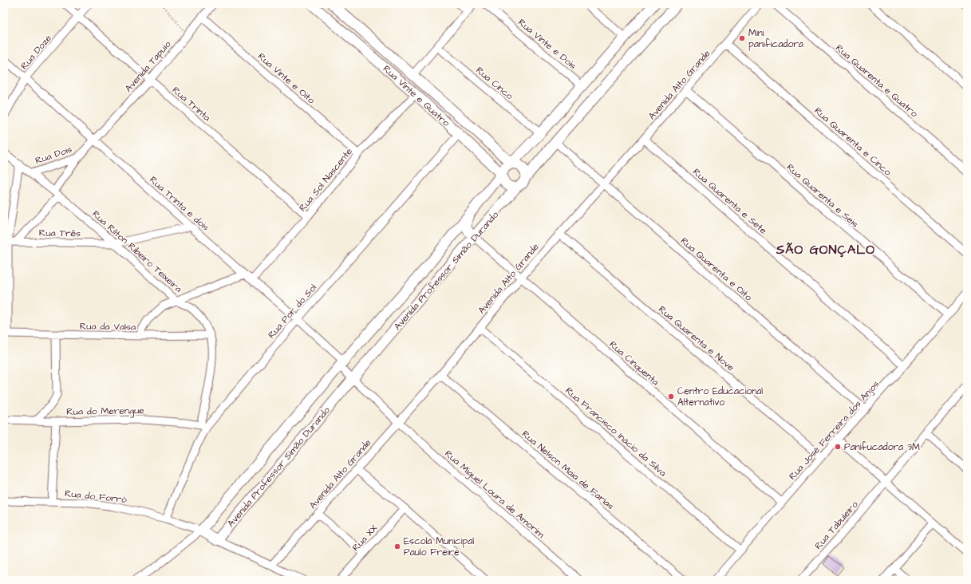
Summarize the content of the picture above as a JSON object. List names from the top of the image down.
{
  "streets": {
    "street": [
      "Rua Vinte e Dois",
      "Rua Doze",
      "Avenida Tapuio",
      "Rua Vinte e Oito",
      "Rua Quarenta e Quatro",
      "Rua Cinco",
      "Avenida Alto Grande",
      "Rua Vinte e Quatro",
      "Rua Trinta",
      "Rua Quarenta e Cinco",
      "Rua Dois",
      "Rua Sol Nascente",
      "Rua Quarenta e Seis",
      "Rua Quarenta e Sete",
      "Rua Trinta e dois",
      "Rua Três",
      "Rua Rilton Ribeiro Teixeira",
      "Rua Quarenta e Oito",
      "Avenida Professor Simão Durando",
      "Rua Por do Sol",
      "Rua da Valsa",
      "Rua Quarenta e Nove",
      "Rua Cinquenta",
      "Rua do Merengue",
      "Rua José Ferreira dos Anjos",
      "Rua Francisco Inácio da Silva",
      "Rua Nelson Maia de Farias",
      "Rua Miguel Loura de Amorim",
      "Rua do Forró",
      "Rua Tabuleiro",
      "Rua XX"
    ]
  },
  "crossings": [
    ["Rua Vinte e Dois", "Avenida Professor Simão Durando"],
    ["Rua Doze", "Rua Trinta"],
    ["Rua Doze", "Rua Trinta e dois"],
    ["Avenida Tapuio", "Rua Vinte e Oito"],
    ["Avenida Tapuio", "Rua Trinta"],
    ["Avenida Tapuio", "Rua Dois"],
    ["Avenida Tapuio", "Rua Trinta e dois"],
    ["Rua Vinte e Oito", "Rua Sol Nascente"],
    ["Rua Cinco", "Avenida Professor Simão Durando"],
    ["Avenida Alto Grande", "Rua Quarenta e Cinco"],
    ["Avenida Alto Grande", "Rua Quarenta e Seis"],
    ["Avenida Alto Grande", "Rua Quarenta e Sete"],
    ["Avenida Alto Grande", "Rua Quarenta e Oito"],
    ["Avenida Alto Grande", "Rua Quarenta e Nove"],
    ["Avenida Alto Grande", "Rua Cinquenta"],
    ["Avenida Alto Grande", "Rua Francisco Inácio da Silva"],
    ["Avenida Alto Grande", "Rua Nelson Maia de Farias"],
    ["Avenida Alto Grande", "Rua Miguel Loura de Amorim"],
    ["Rua Vinte e Quatro", "Rua Sol Nascente"],
    ["Rua Vinte e Quatro", "Avenida Professor Simão Durando"],
    ["Rua Vinte e Quatro", "Rua Por do Sol"],
    ["Rua Trinta", "Rua Sol Nascente"],
    ["Rua Dois", "Rua Trinta e dois"],
    ["Rua Dois", "Rua Rilton Ribeiro Teixeira"],
    ["Rua Sol Nascente", "Rua Trinta e dois"],
    ["Rua Quarenta e Seis", "Rua José Ferreira dos Anjos"],
    ["Rua Quarenta e Sete", "Rua José Ferreira dos Anjos"],
    ["Rua Trinta e dois", "Rua Três"],
    ["Rua Trinta e dois", "Avenida Professor Simão Durando"],
    ["Rua Trinta e dois", "Rua Por do Sol"],
    ["Rua Trinta e dois", "Rua Miguel Loura de Amorim"],
    ["Rua Três", "Rua Rilton Ribeiro Teixeira"],
    ["Rua Rilton Ribeiro Teixeira", "Rua Por do Sol"],
    ["Rua Rilton Ribeiro Teixeira", "Rua da Valsa"],
    ["Rua Rilton Ribeiro Teixeira", "Rua do Merengue"],
    ["Rua Quarenta e Oito", "Avenida Professor Simão Durando"],
    ["Rua Quarenta e Oito", "Rua José Ferreira dos Anjos"],
    ["Avenida Professor Simão Durando", "Rua Cinquenta"],
    ["Avenida Professor Simão Durando", "Rua Miguel Loura de Amorim"],
    ["Avenida Professor Simão Durando", "Rua do Forró"],
    ["Rua Por do Sol", "Rua do Merengue"],
    ["Rua Por do Sol", "Rua do Forró"],
    ["Rua Quarenta e Nove", "Rua José Ferreira dos Anjos"],
    ["Rua Cinquenta", "Rua José Ferreira dos Anjos"],
    ["Rua José Ferreira dos Anjos", "Rua Francisco Inácio da Silva"]
  ],
  "districts": ["SÃO GONÇALO"],
  "places": [
    "Mini panificadora",
    "Centro Educacional Alternativo",
    "Panifucadora 3M",
    "Escola Municipal Paulo Freire"
  ]
}
